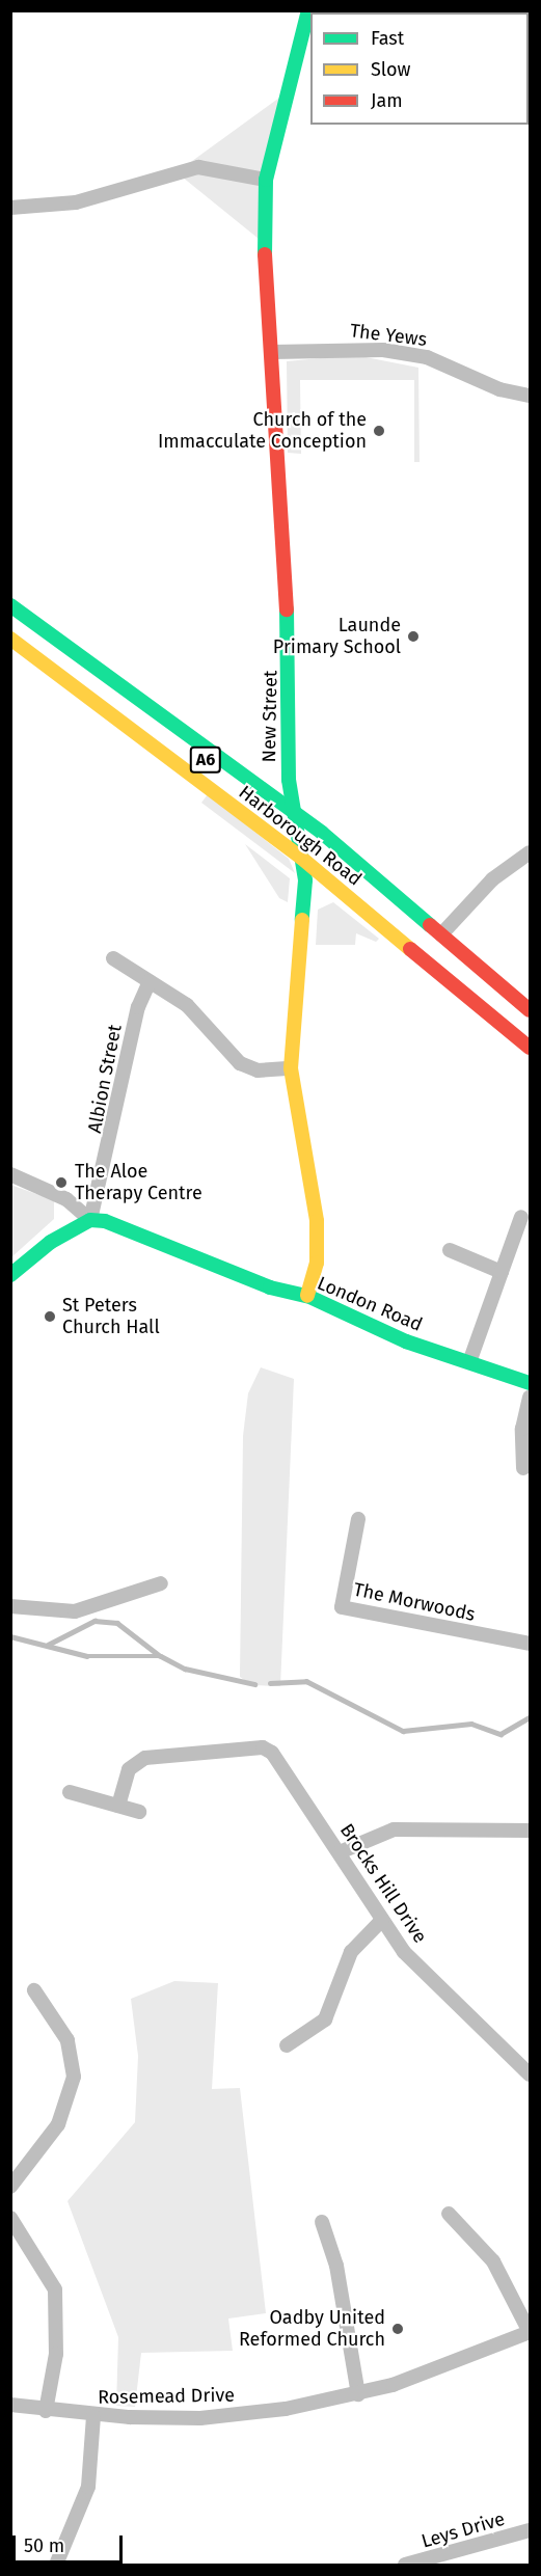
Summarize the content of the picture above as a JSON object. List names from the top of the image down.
{
  "streets": {
    "main road": [
      "New Street",
      "A6",
      "Harborough Road",
      "London Road"
    ],
    "street": [
      "The Yews",
      "Albion Street",
      "The Morwoods",
      "Brocks Hill Drive",
      "Rosemead Drive",
      "Leys Drive"
    ]
  },
  "crossings": [
    ["The Yews", "New Street"],
    ["New Street", "A6"],
    ["New Street", "Harborough Road"],
    ["New Street", "London Road"],
    ["A6", "Harborough Road"],
    ["Albion Street", "London Road"]
  ],
  "places": [
    "Church of the Immacculate Conception",
    "Launde Primary School",
    "The Aloe Therapy Centre",
    "St Peters Church Hall",
    "Oadby United Reformed Church"
  ],
  "legend": ["Fast", "Slow", "Jam"],
  "scale_bar": "50 m"
}
